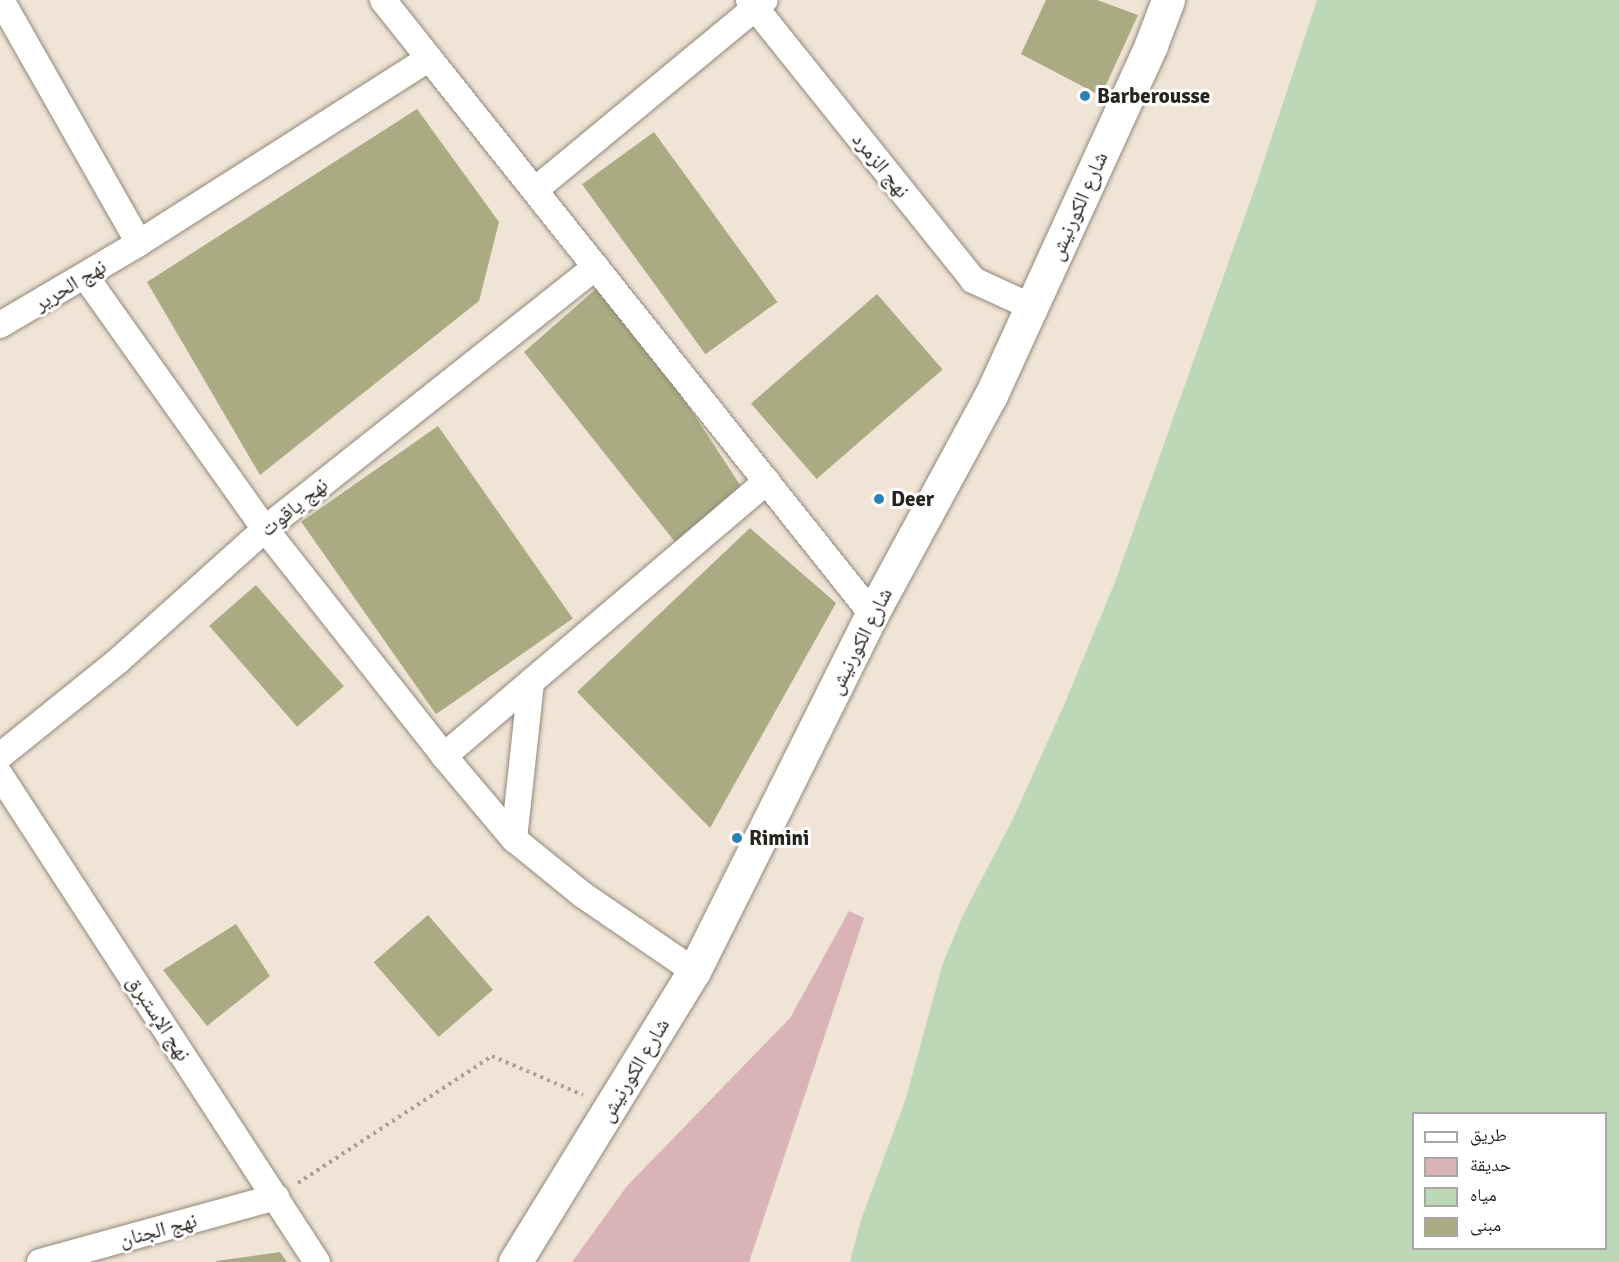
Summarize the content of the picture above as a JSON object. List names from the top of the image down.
{
  "streets": {
    "main road": ["شارع الكورنيش"],
    "street": [
      "نهج الزمرد",
      "نهج الحرير",
      "نهج ياقوت",
      "نهج الإستبرق",
      "نهج الجنان"
    ]
  },
  "crossings": [
    ["نهج الزمرد", "شارع الكورنيش"],
    ["نهج الإستبرق", "نهج الجنان"]
  ],
  "places": ["Barberousse", "Deer", "Rimini"],
  "legend": [
    "طريق",
    "حديقة",
    "مياه",
    "مبنى"
  ]
}
